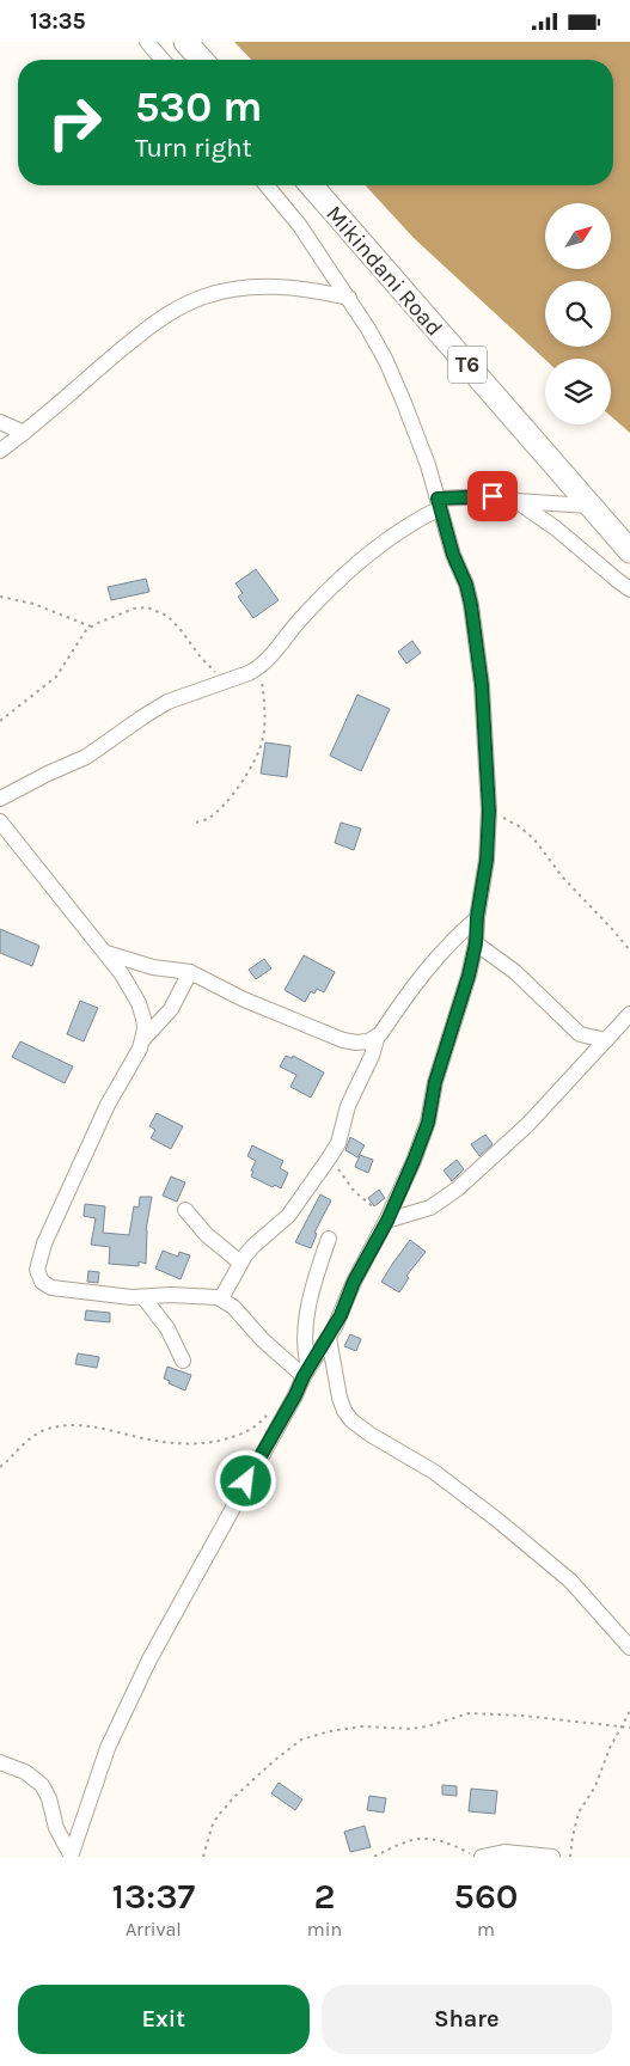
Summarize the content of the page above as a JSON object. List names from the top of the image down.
{
  "streets": {
    "highway": ["Mikindani Road", "T6"]
  },
  "north": "top right",
  "page": {
    "status": "13:35",
    "turn": ["530 m", "Turn right"],
    "eta": [
      "13:37",
      "Arrival",
      "2",
      "min",
      "560",
      "m"
    ],
    "buttons": ["Exit", "Share"]
  }
}
